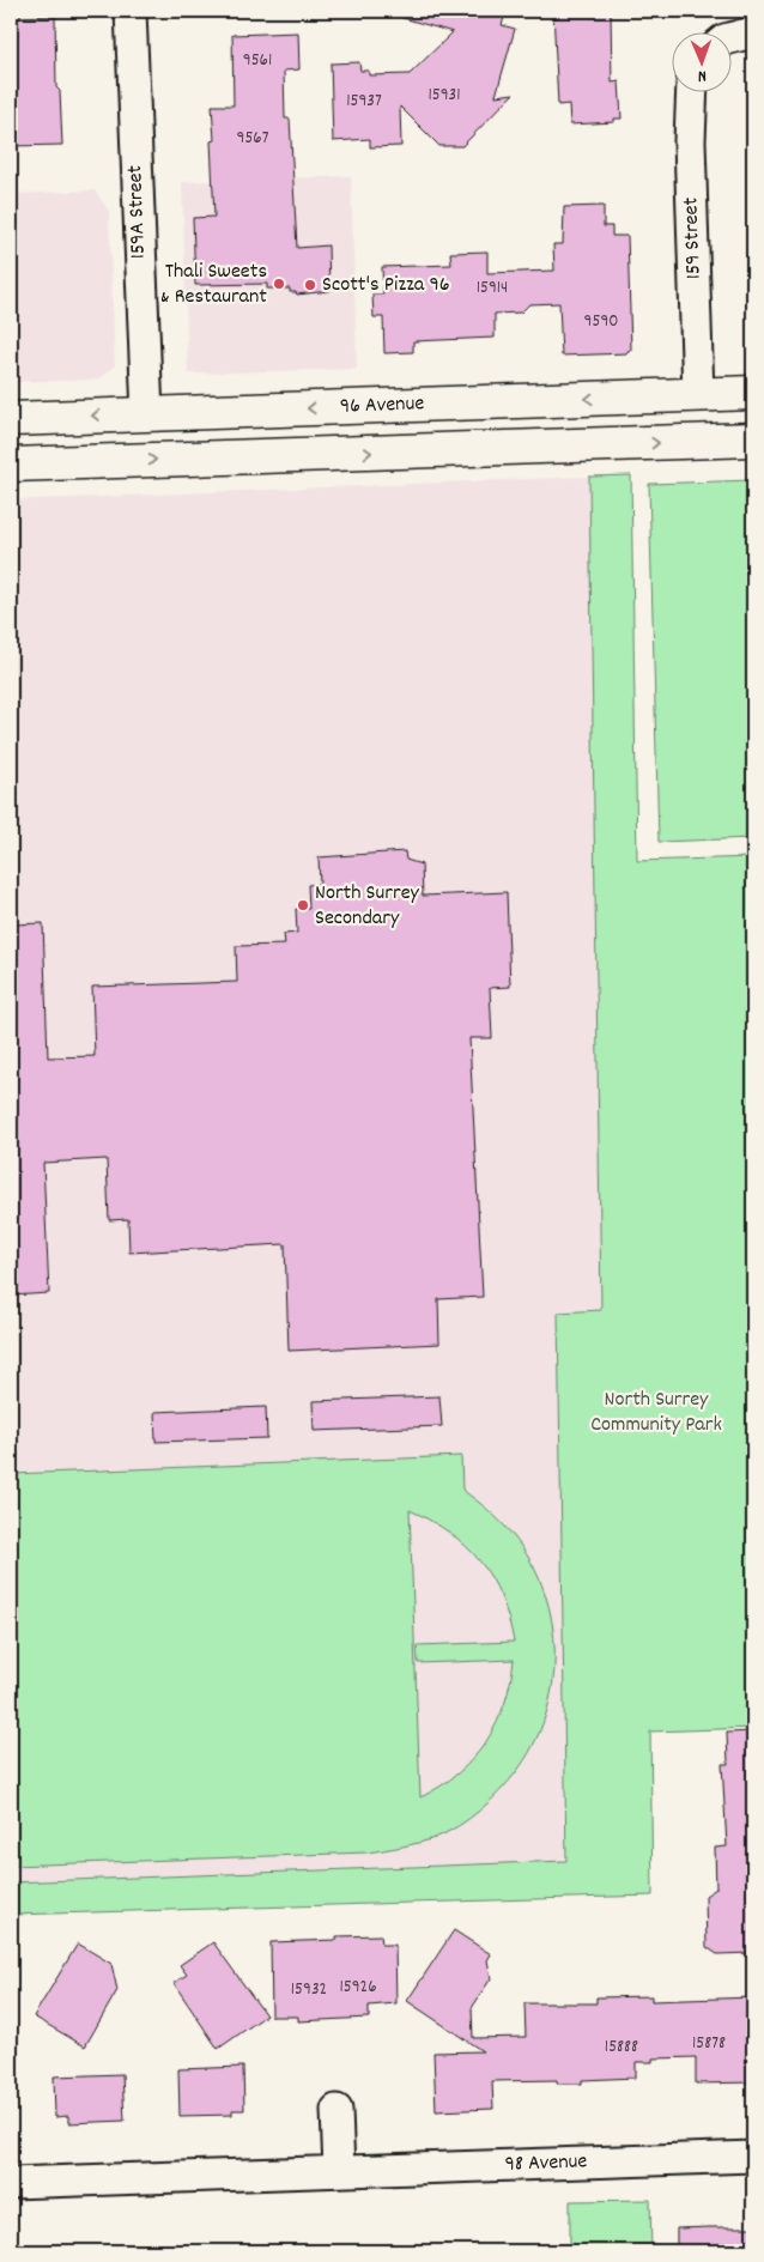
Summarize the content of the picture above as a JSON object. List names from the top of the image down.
{
  "streets": {
    "main road": ["96 Avenue"],
    "street": ["159A Street", "159 Street", "98 Avenue"]
  },
  "crossings": [
    ["159A Street", "96 Avenue"],
    ["159 Street", "96 Avenue"]
  ],
  "parks": ["North Surrey Community Park"],
  "places": ["Thali Sweets & Restaurant", "Scott's Pizza 96", "North Surrey Secondary"],
  "house_numbers": [
    "9561",
    "15931",
    "15937",
    "9567",
    "15914",
    "9590",
    "15926",
    "15932",
    "15878",
    "15888"
  ],
  "north": "bottom"
}
